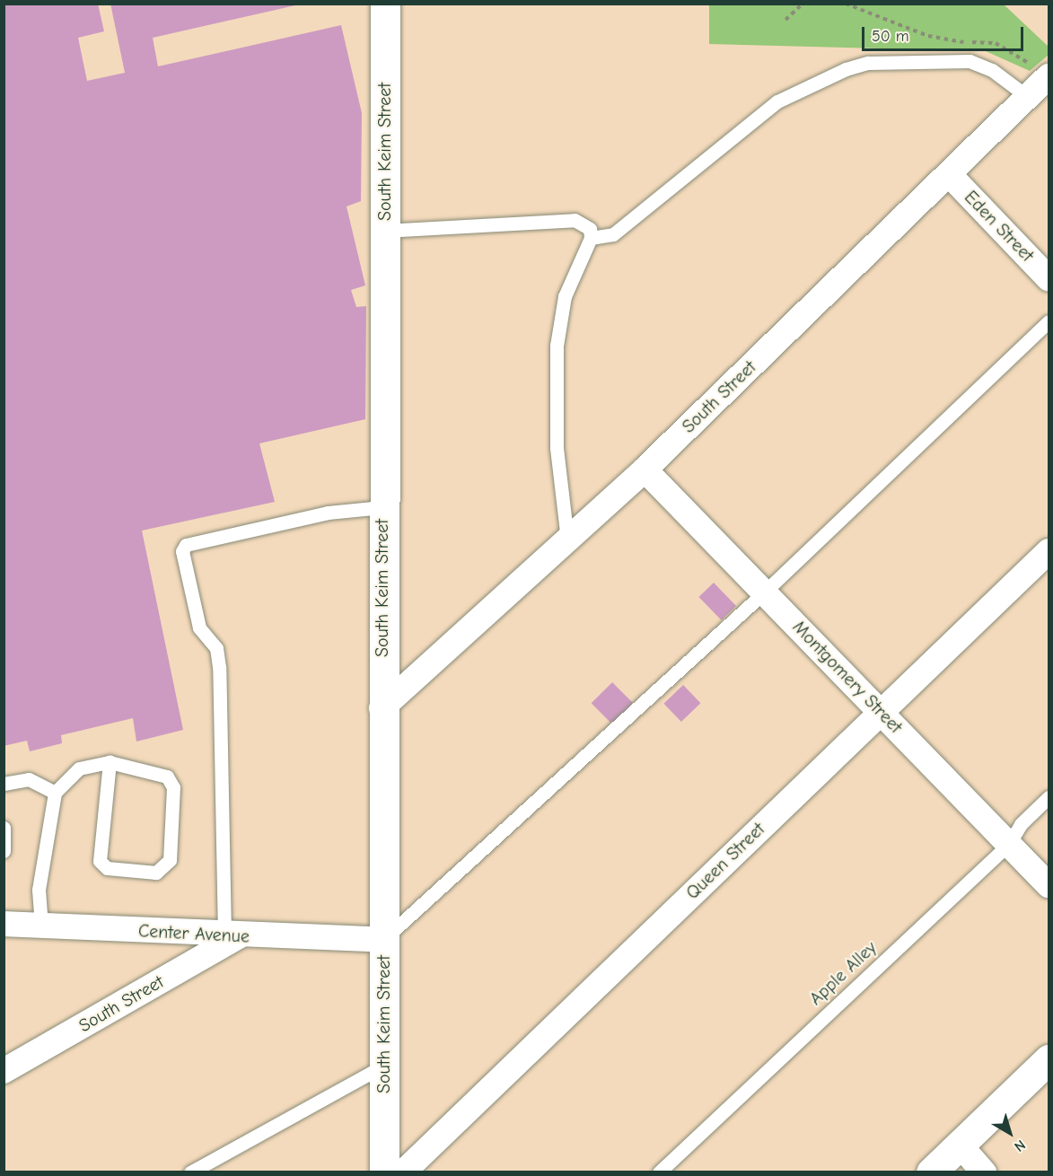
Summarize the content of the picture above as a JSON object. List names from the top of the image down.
{
  "streets": {
    "street": [
      "South Keim Street",
      "Eden Street",
      "South Street",
      "Montgomery Street",
      "Queen Street",
      "Center Avenue"
    ],
    "lane": ["Apple Alley"]
  },
  "crossings": [
    ["South Keim Street", "South Street"],
    ["South Keim Street", "Center Avenue"],
    ["Eden Street", "South Street"],
    ["South Street", "Montgomery Street"],
    ["South Street", "Center Avenue"],
    ["Montgomery Street", "Queen Street"],
    ["Montgomery Street", "Apple Alley"]
  ],
  "scale_bar": "50 m",
  "north": "bottom right"
}
